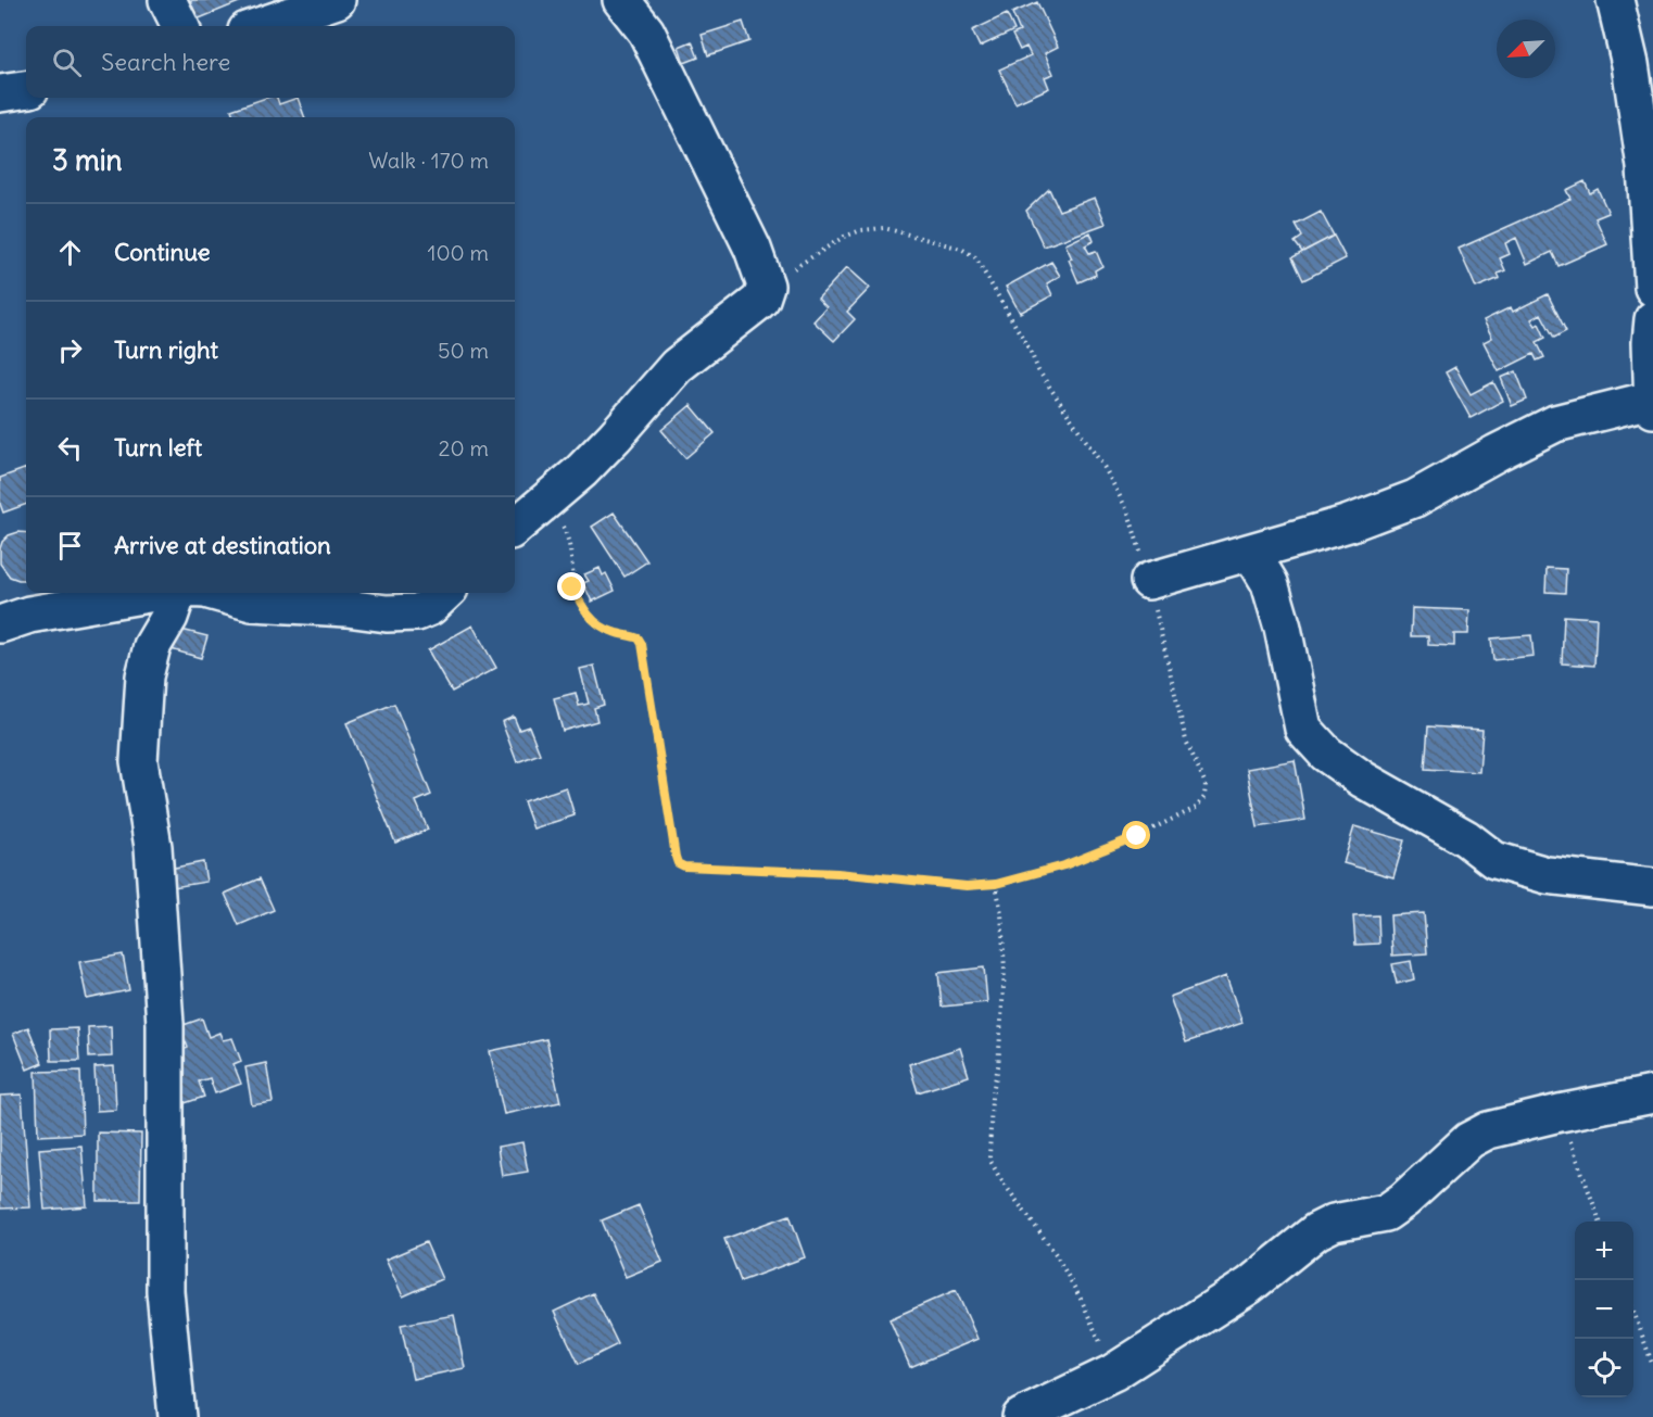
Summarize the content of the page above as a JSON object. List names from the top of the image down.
{
  "north": "bottom left",
  "page": {
    "search": "Search here",
    "heading": ["3 min", "Walk · 170 m"],
    "list": [
      ["Continue", "100 m"],
      ["Turn right", "50 m"],
      ["Turn left", "20 m"],
      "Arrive at destination"
    ],
    "map_buttons": ["+", "−"]
  }
}
